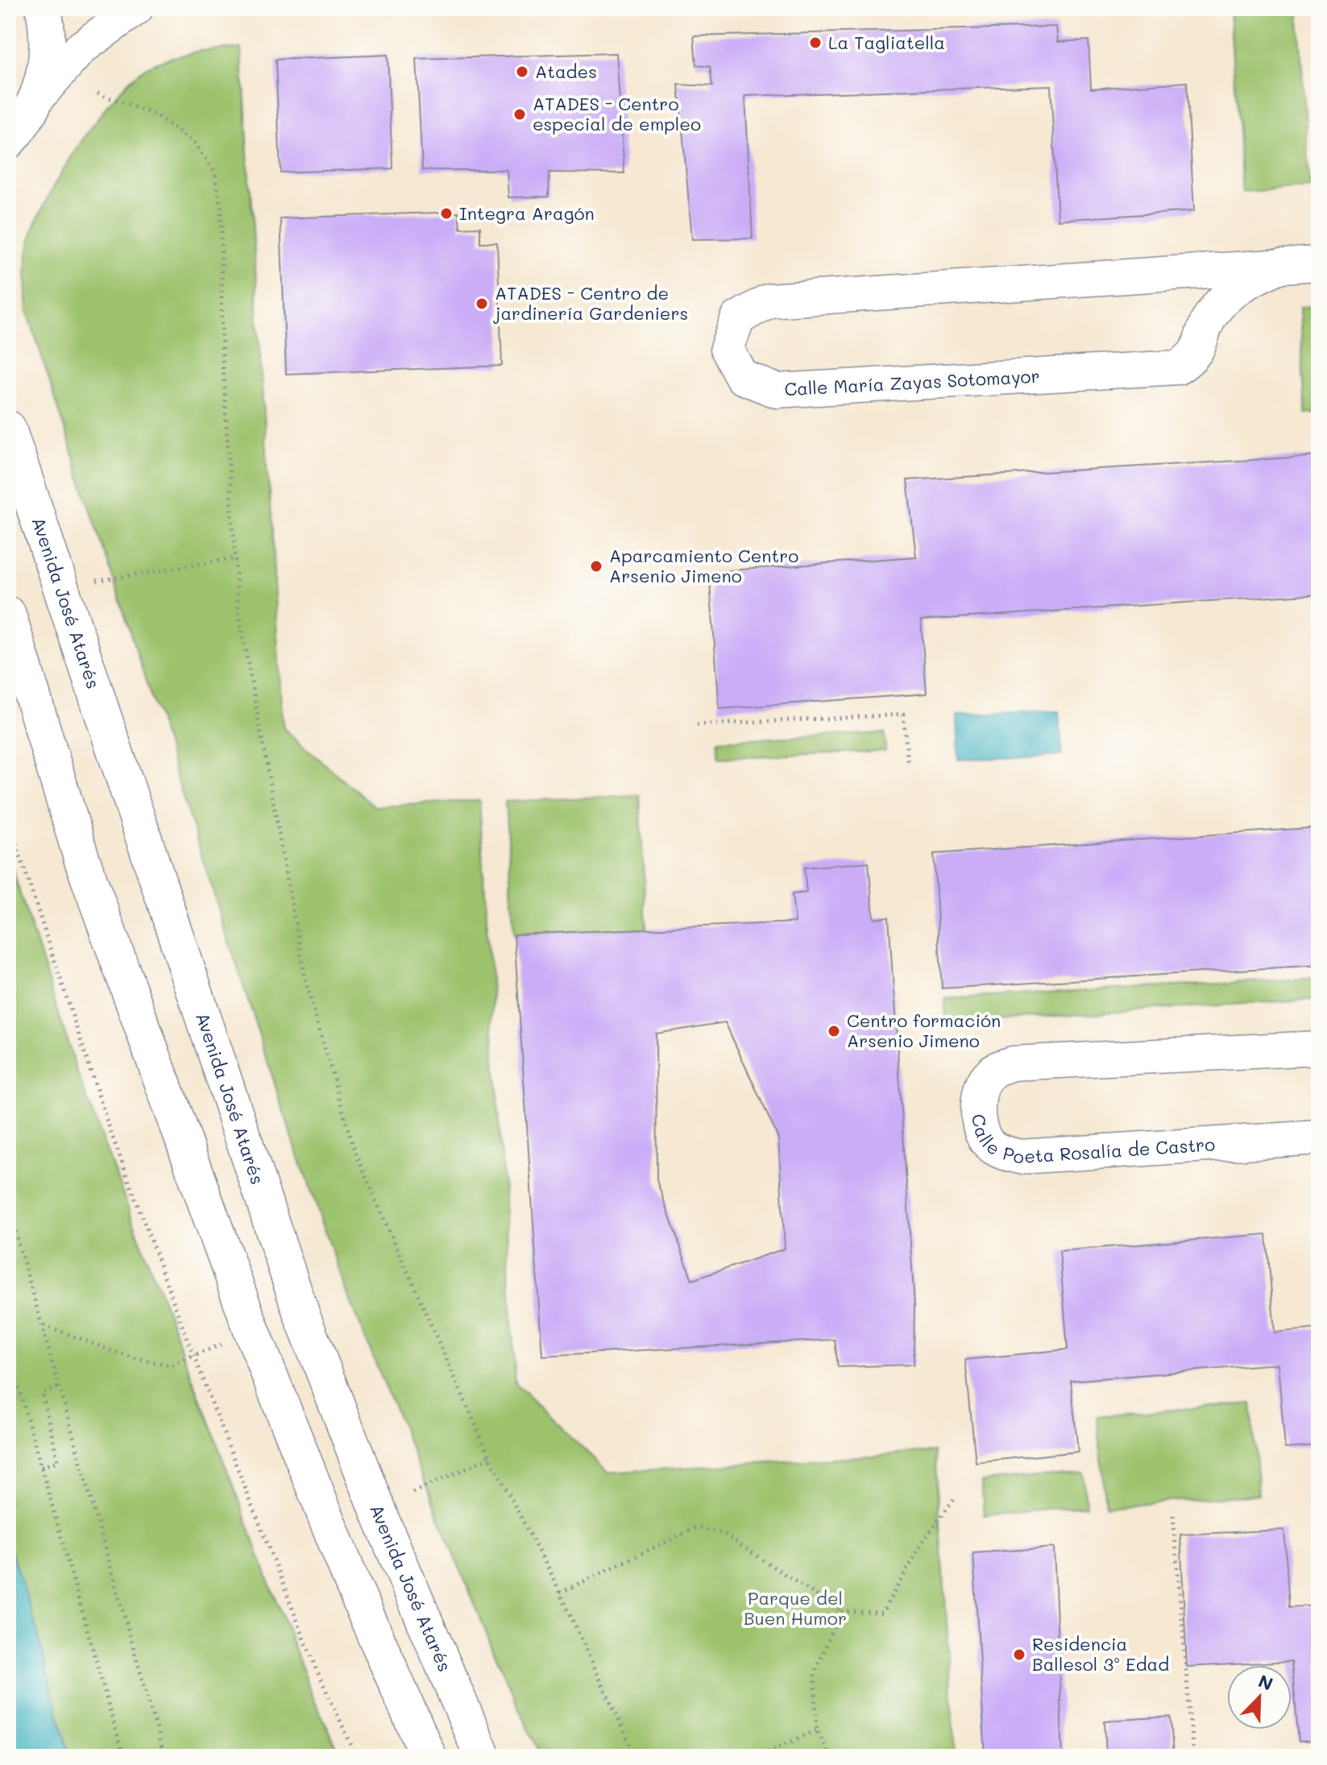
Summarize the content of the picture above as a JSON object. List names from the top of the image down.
{
  "streets": {
    "main road": ["Avenida José Atarés"],
    "street": ["Calle María Zayas Sotomayor", "Calle Poeta Rosalía de Castro"]
  },
  "parks": ["Parque del Buen Humor"],
  "places": [
    "La Tagliatella",
    "Atades",
    "ATADES - Centro especial de empleo",
    "Integra Aragón",
    "ATADES - Centro de jardinería Gardeniers",
    "Aparcamiento Centro Arsenio Jimeno",
    "Centro formación Arsenio Jimeno",
    "Residencia Ballesol 3º Edad"
  ],
  "north": "top right"
}
